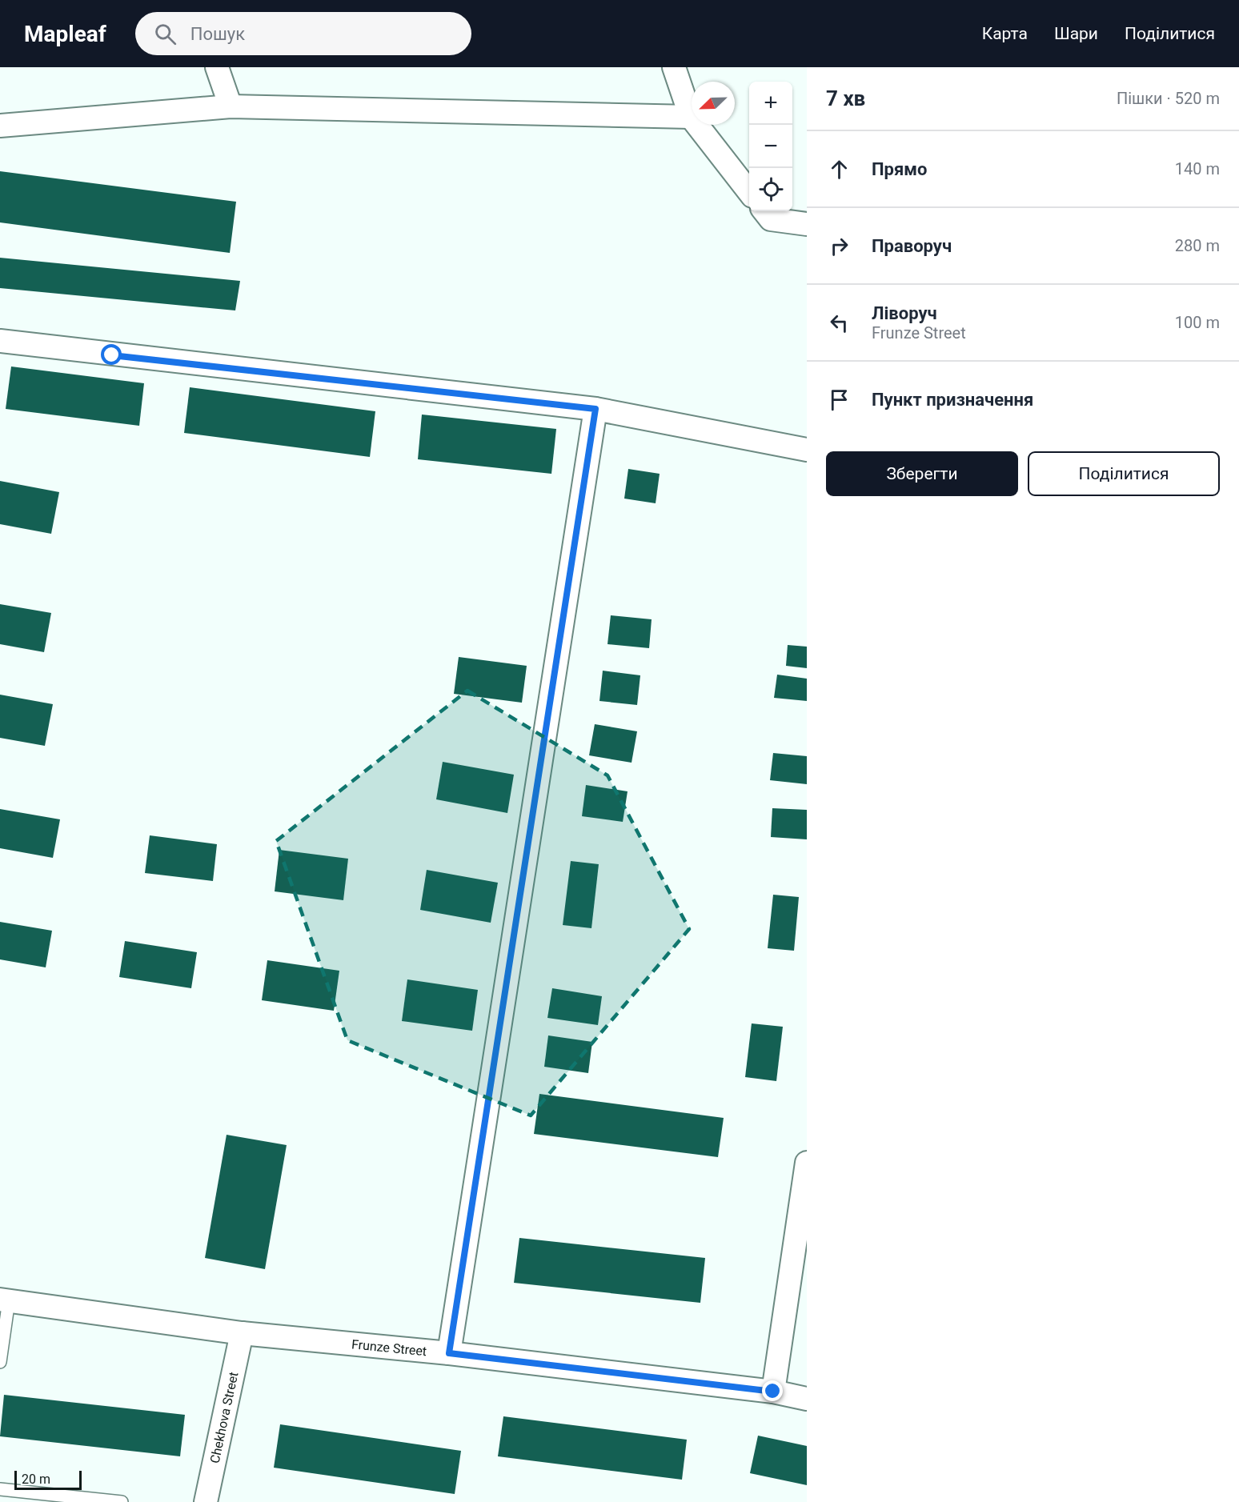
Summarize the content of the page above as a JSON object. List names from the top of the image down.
{
  "streets": {
    "street": ["Frunze Street", "Chekhova Street"]
  },
  "crossings": [
    ["Frunze Street", "Chekhova Street"]
  ],
  "scale_bar": "20 m",
  "north": "bottom left",
  "page": {
    "header": "Mapleaf",
    "search": "Пошук",
    "nav": ["Карта", "Шари", "Поділитися"],
    "heading": ["7 хв", "Пішки · 520 m"],
    "map_buttons": ["+", "−"],
    "list": [
      ["Прямо", "140 m"],
      ["Праворуч", "280 m"],
      ["Ліворуч", "Frunze Street", "100 m"],
      "Пункт призначення"
    ],
    "buttons": ["Зберегти", "Поділитися"],
    "scale": "20 m"
  }
}
